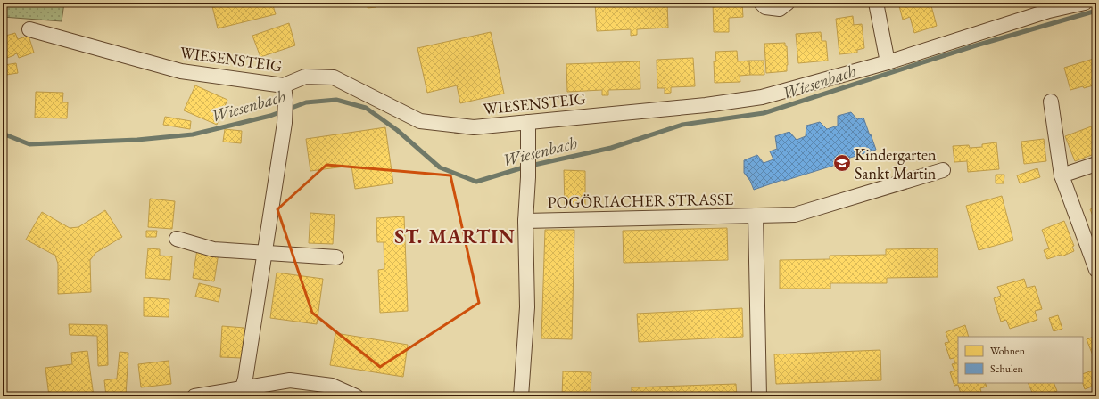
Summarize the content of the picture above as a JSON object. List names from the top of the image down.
{
  "streets": {
    "street": ["WIESENSTEIG", "POGÖRIACHER STRASSE"]
  },
  "crossings": [
    ["WIESENSTEIG", "POGÖRIACHER STRASSE"]
  ],
  "districts": ["ST. MARTIN"],
  "water": ["Wiesenbach"],
  "places": {
    "school or university": ["Kindergarten Sankt Martin"]
  },
  "legend": ["Wohnen", "Schulen"]
}
